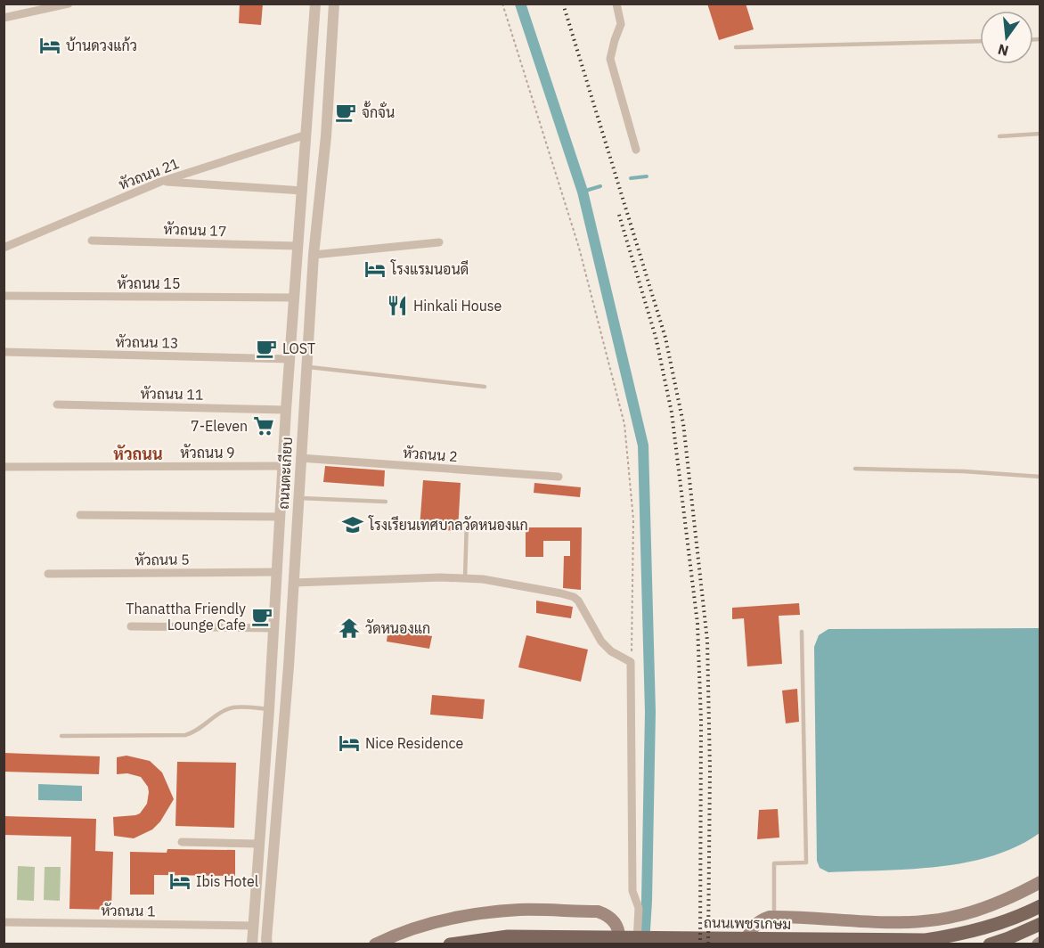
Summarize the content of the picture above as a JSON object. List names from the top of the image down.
{
  "streets": {
    "main road": ["ถนนเพชรเกษม"],
    "street": [
      "หัวถนน 21",
      "หัวถนน 17",
      "หัวถนน 15",
      "หัวถนน 13",
      "หัวถนน 11",
      "หัวถนน 9",
      "หัวถนน 2",
      "ถนนตะเกียบ",
      "หัวถนน 5",
      "หัวถนน 1"
    ]
  },
  "crossings": [
    ["หัวถนน 21", "ถนนตะเกียบ"],
    ["หัวถนน 17", "ถนนตะเกียบ"],
    ["หัวถนน 15", "ถนนตะเกียบ"],
    ["หัวถนน 13", "ถนนตะเกียบ"],
    ["หัวถนน 11", "ถนนตะเกียบ"],
    ["หัวถนน 9", "ถนนตะเกียบ"],
    ["หัวถนน 2", "ถนนตะเกียบ"],
    ["ถนนตะเกียบ", "หัวถนน 5"],
    ["ถนนตะเกียบ", "หัวถนน 1"]
  ],
  "districts": ["หัวถนน"],
  "places": {
    "hotel": [
      "บ้านดวงแก้ว",
      "โรงแรมนอนดี",
      "Nice Residence",
      "Ibis Hotel"
    ],
    "cafe": ["จั้กจั่น", "LOST", "Thanattha Friendly Lounge Cafe"],
    "restaurant": ["Hinkali House"],
    "supermarket": ["7-Eleven"],
    "school or university": ["โรงเรียนเทศบาลวัดหนองแก"],
    "temple": ["วัดหนองแก"]
  },
  "north": "bottom"
}
